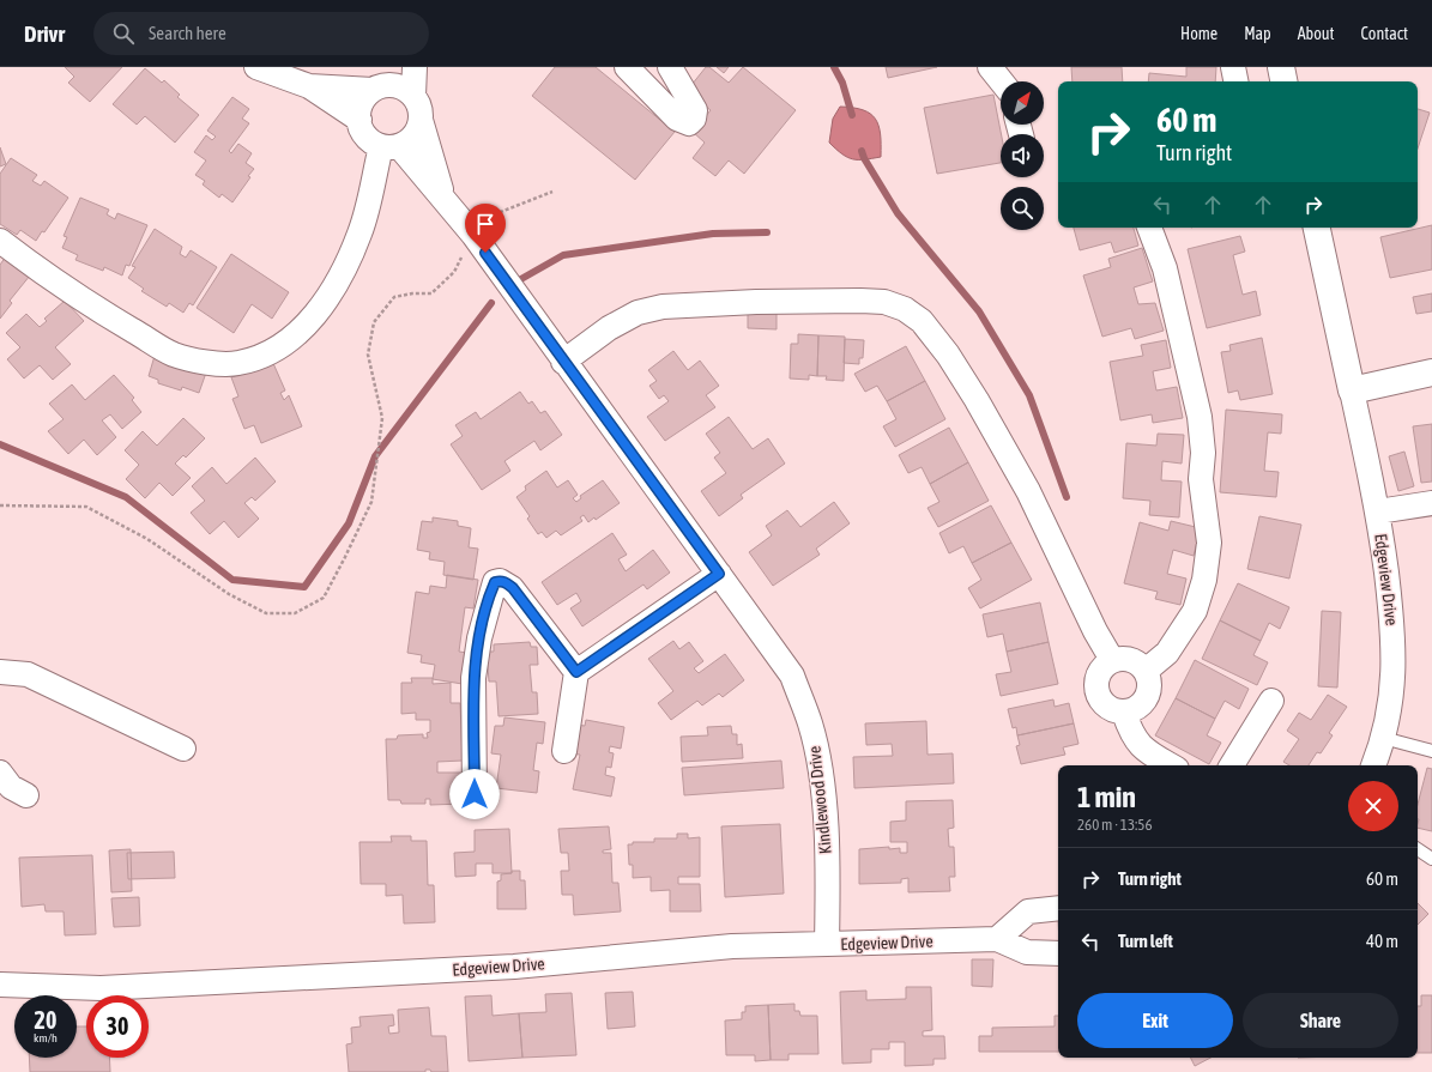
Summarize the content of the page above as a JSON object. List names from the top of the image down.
{
  "streets": {
    "street": ["Edgeview Drive", "Kindlewood Drive"]
  },
  "crossings": [
    ["Edgeview Drive", "Kindlewood Drive"]
  ],
  "north": "top right",
  "page": {
    "header": "Drivr",
    "search": "Search here",
    "nav": [
      "Home",
      "Map",
      "About",
      "Contact"
    ],
    "turn": ["60 m", "Turn right"],
    "heading": ["1 min", "260 m · 13:56"],
    "list": [
      {
        "name": "Turn right",
        "value": "60 m"
      },
      {
        "name": "Turn left",
        "value": "40 m"
      }
    ],
    "buttons": ["Exit", "Share"],
    "speed": "20 km/h",
    "limit": "30"
  }
}
